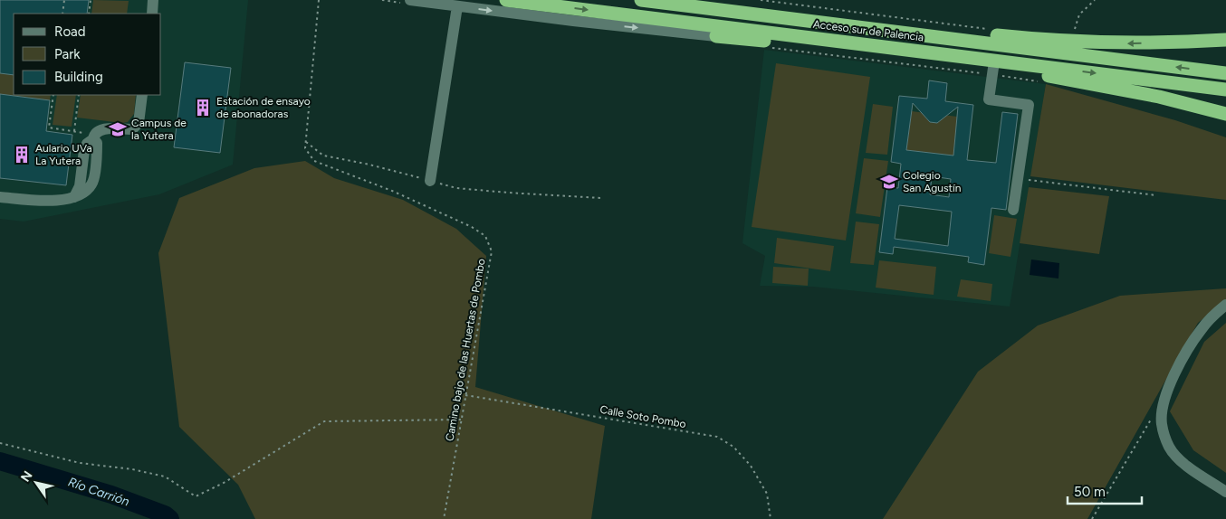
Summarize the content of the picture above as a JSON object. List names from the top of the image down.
{
  "streets": {
    "highway": ["Acceso sur de Palencia"],
    "path": ["Camino bajo de las Huertas de Pombo", "Calle Soto Pombo"]
  },
  "crossings": [
    ["Camino bajo de las Huertas de Pombo", "Calle Soto Pombo"]
  ],
  "water": ["Río Carrión"],
  "places": {
    "building": ["Estación de ensayo de abonadoras", "Aulario UVa La Yutera"],
    "school or university": ["Campus de la Yutera", "Colegio San Agustín"]
  },
  "legend": ["Road", "Park", "Building"],
  "scale_bar": "50 m",
  "north": "top left"
}
